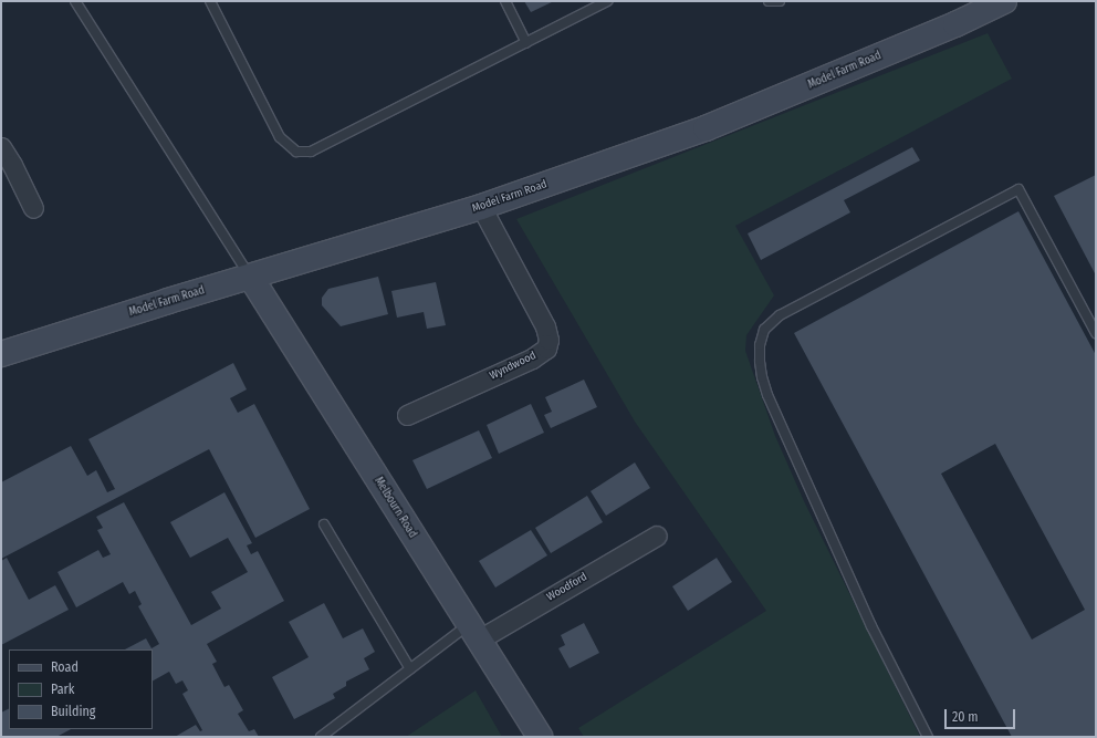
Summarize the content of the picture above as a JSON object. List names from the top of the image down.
{
  "streets": {
    "main road": ["Model Farm Road", "Melbourn Road"],
    "street": ["Wyndwood", "Woodford"]
  },
  "crossings": [
    ["Model Farm Road", "Wyndwood"],
    ["Model Farm Road", "Melbourn Road"],
    ["Melbourn Road", "Woodford"]
  ],
  "legend": ["Road", "Park", "Building"],
  "scale_bar": "20 m"
}
